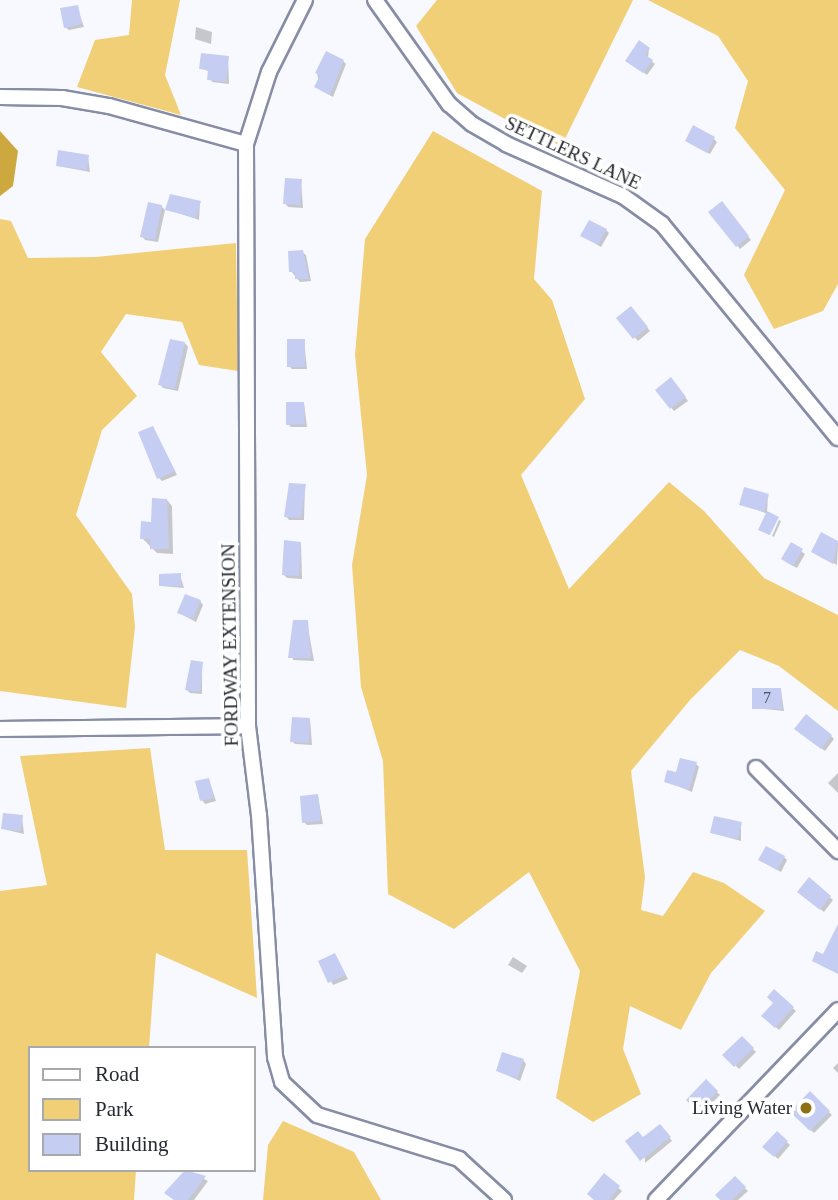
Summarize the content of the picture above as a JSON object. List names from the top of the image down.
{
  "streets": {
    "street": ["SETTLERS LANE", "FORDWAY EXTENSION"]
  },
  "places": ["Living Water"],
  "house_numbers": ["7"],
  "legend": ["Road", "Park", "Building"]
}
